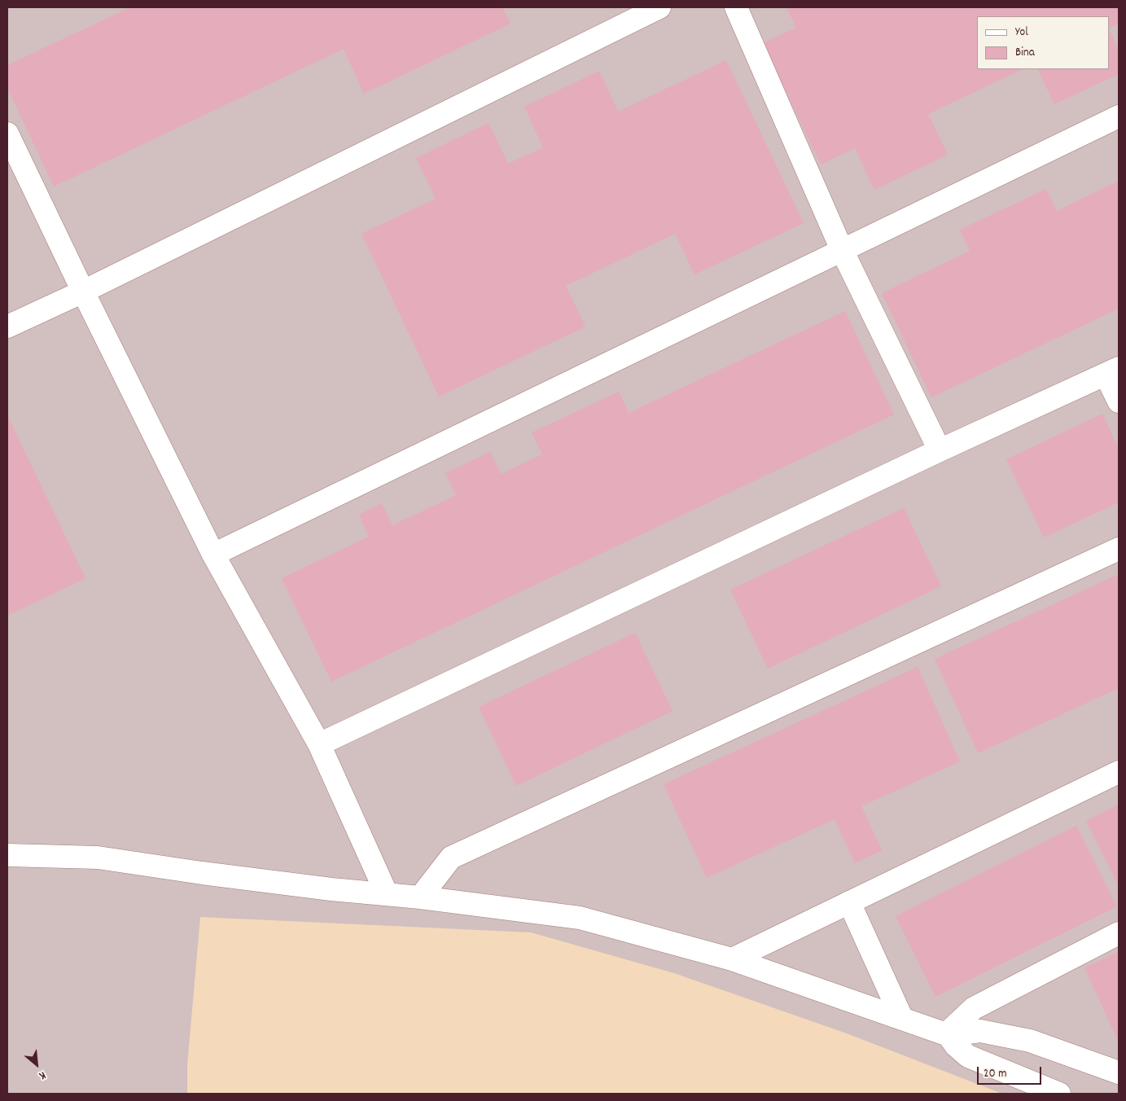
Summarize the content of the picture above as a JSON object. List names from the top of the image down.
{
  "legend": ["Yol", "Bina"],
  "scale_bar": "20 m",
  "north": "bottom right"
}
